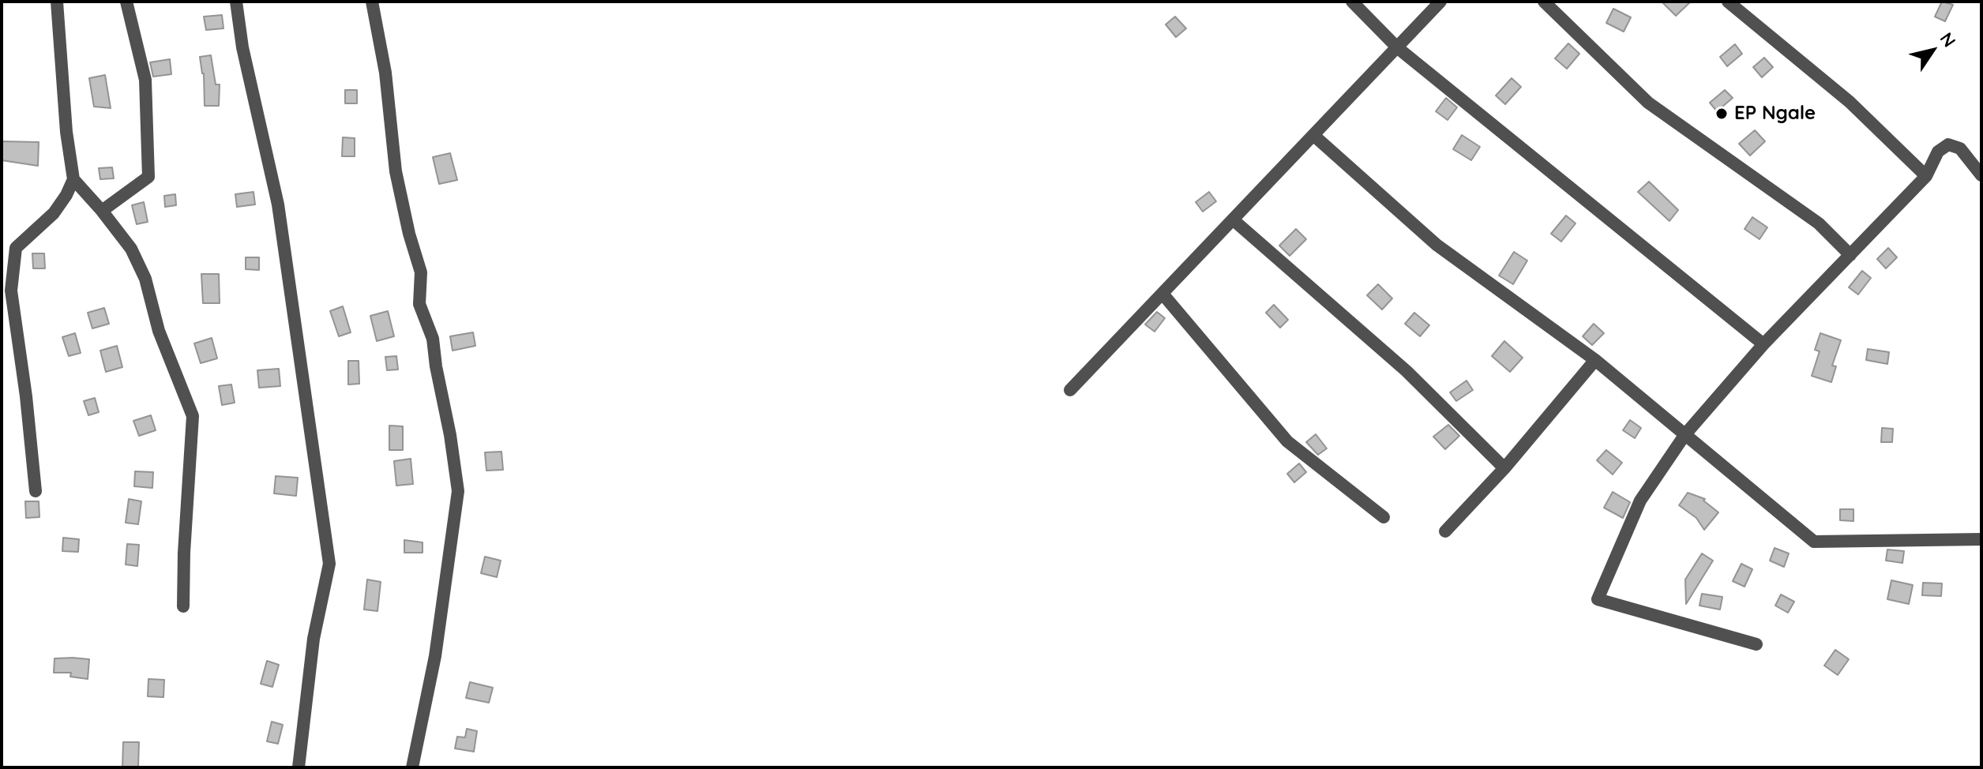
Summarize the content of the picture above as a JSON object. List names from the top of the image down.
{
  "places": ["EP Ngale"],
  "north": "top right"
}
